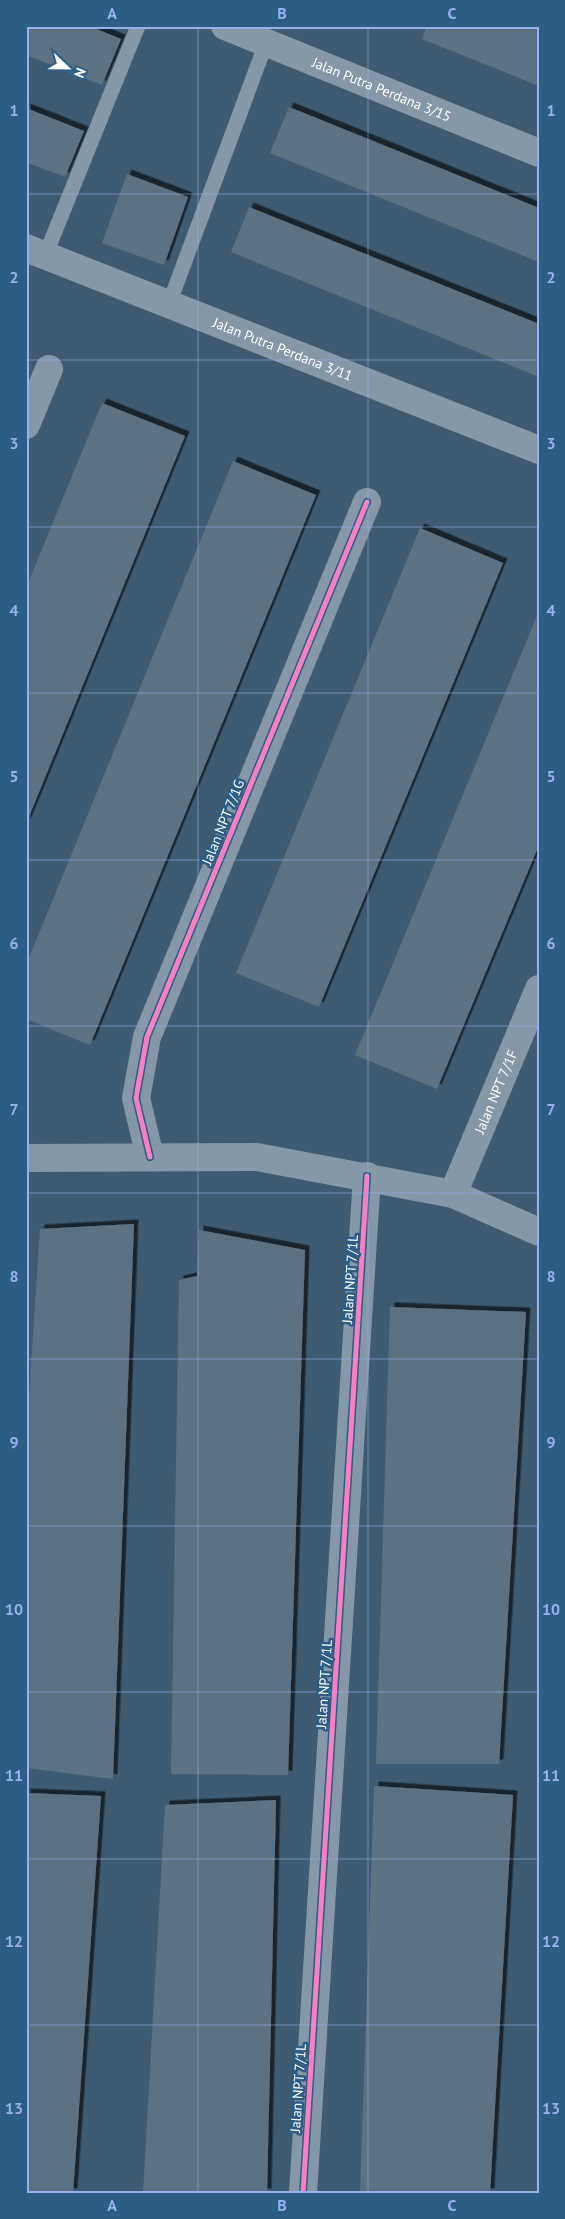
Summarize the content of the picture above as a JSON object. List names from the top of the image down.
{
  "streets": {
    "street": [
      "Jalan Putra Perdana 3/15",
      "Jalan Putra Perdana 3/11",
      "Jalan NPT 7/1G",
      "Jalan NPT 7/1F",
      "Jalan NPT 7/1L"
    ]
  },
  "north": "right",
  "grid": {
    "columns": ["A", "B", "C"],
    "rows": [
      "1",
      "2",
      "3",
      "4",
      "5",
      "6",
      "7",
      "8",
      "9",
      "10",
      "11",
      "12",
      "13"
    ]
  }
}
